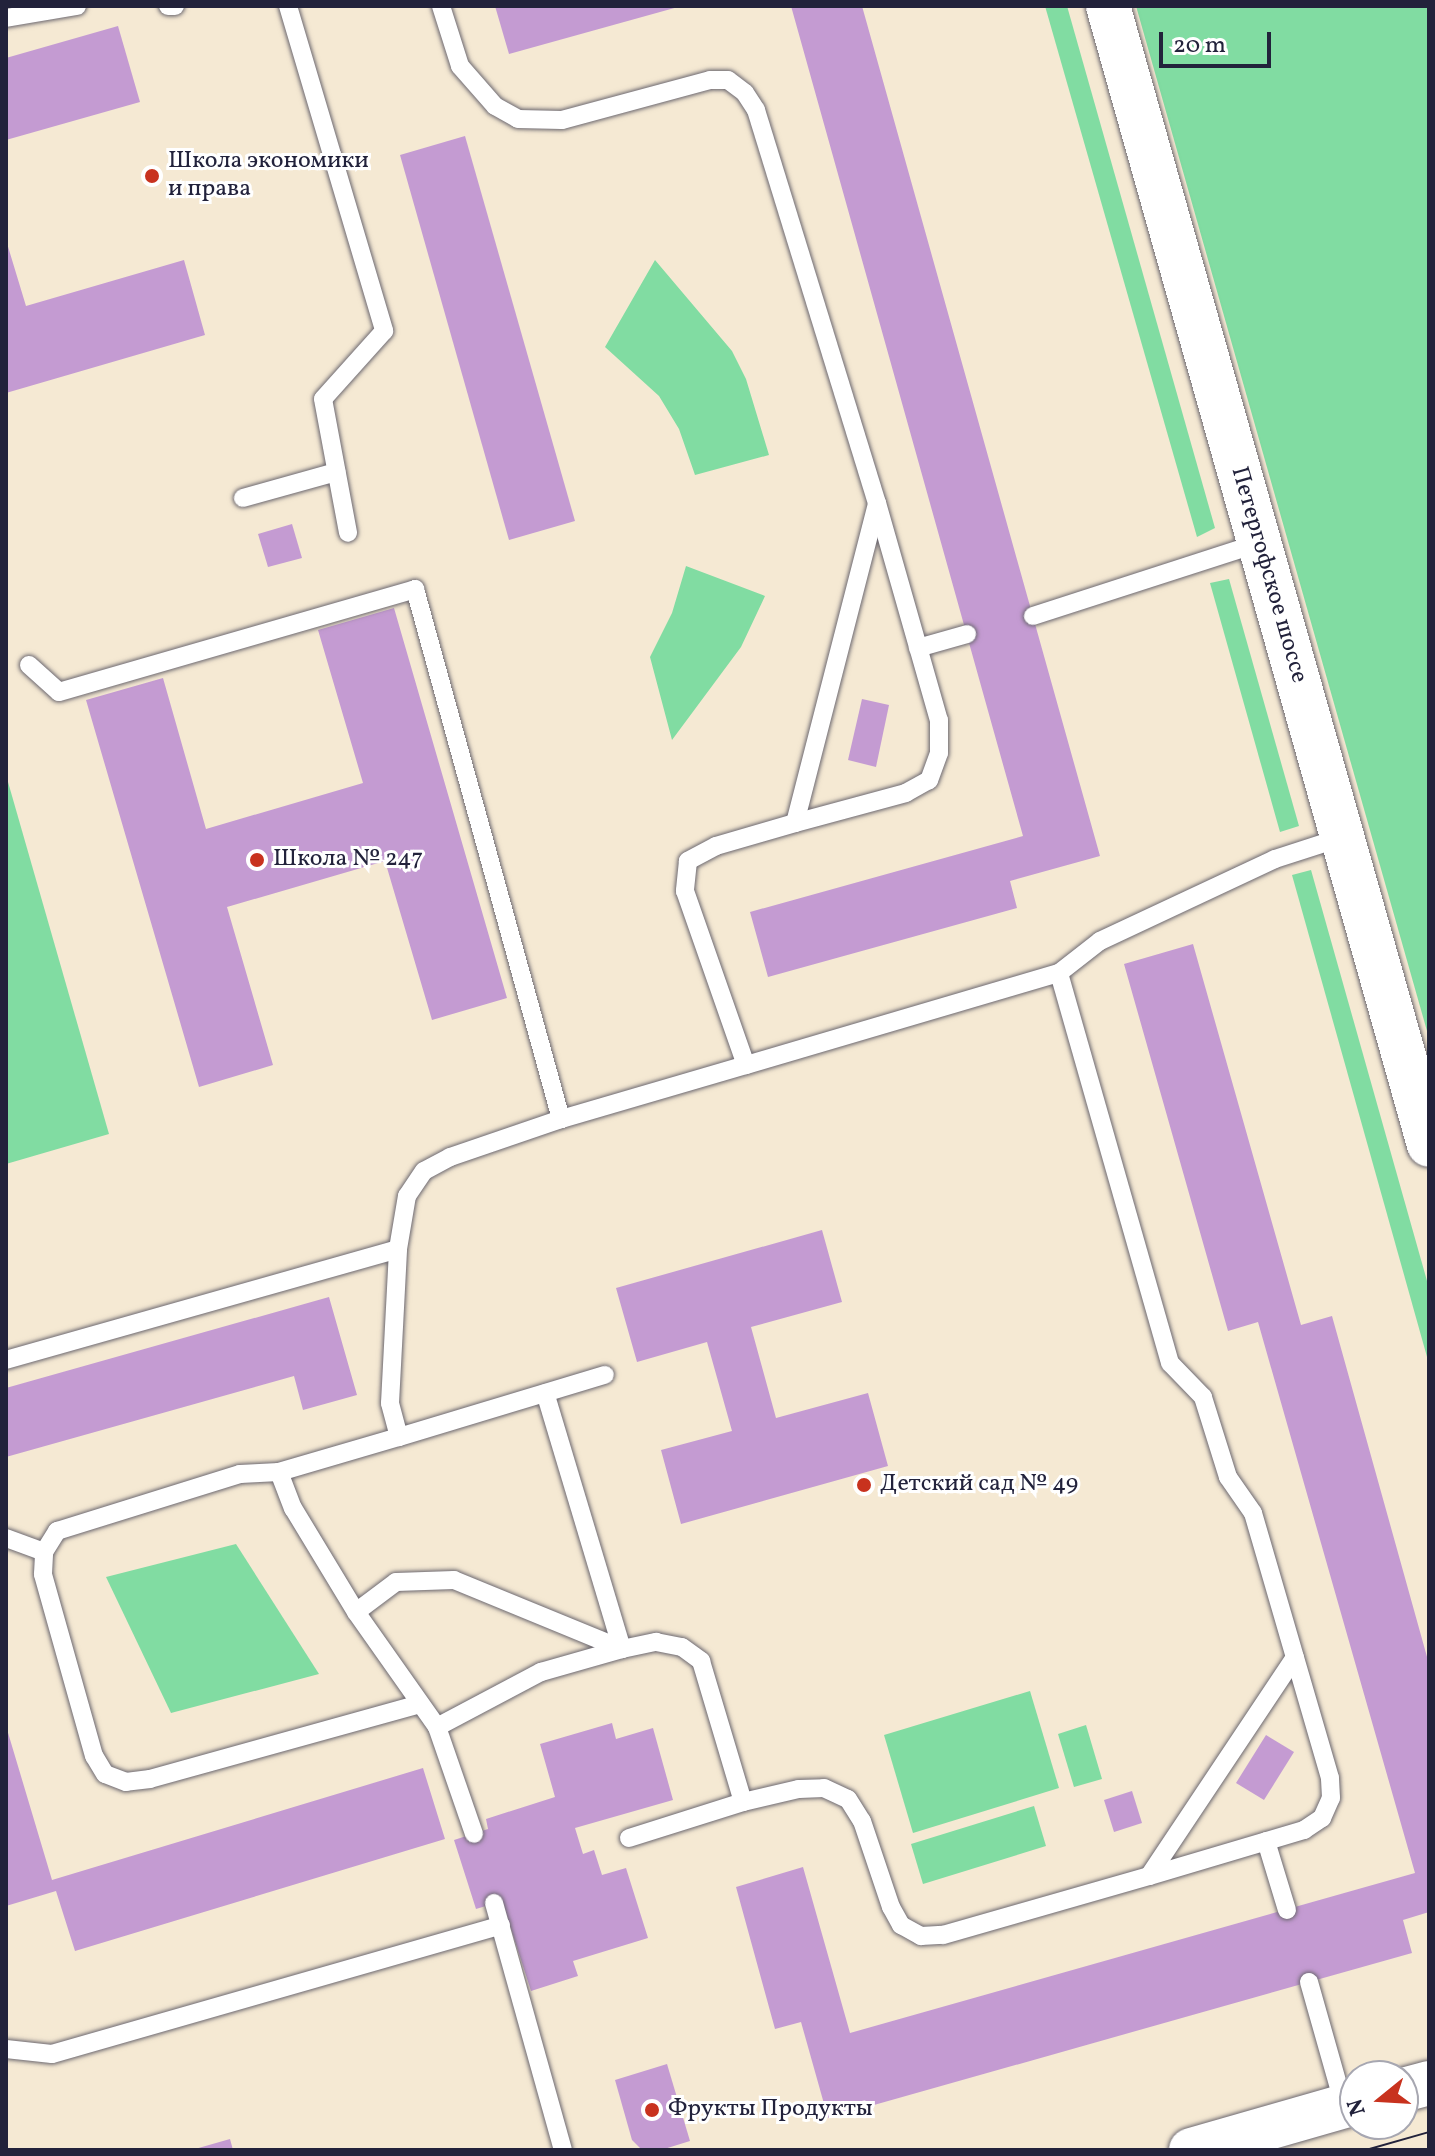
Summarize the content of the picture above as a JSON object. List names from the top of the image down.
{
  "streets": {
    "street": ["Петергофское шоссе"]
  },
  "places": [
    "Школа экономики и права",
    "Школа № 247",
    "Детский сад № 49",
    "Фрукты Продукты"
  ],
  "scale_bar": "20 m",
  "north": "left"
}
